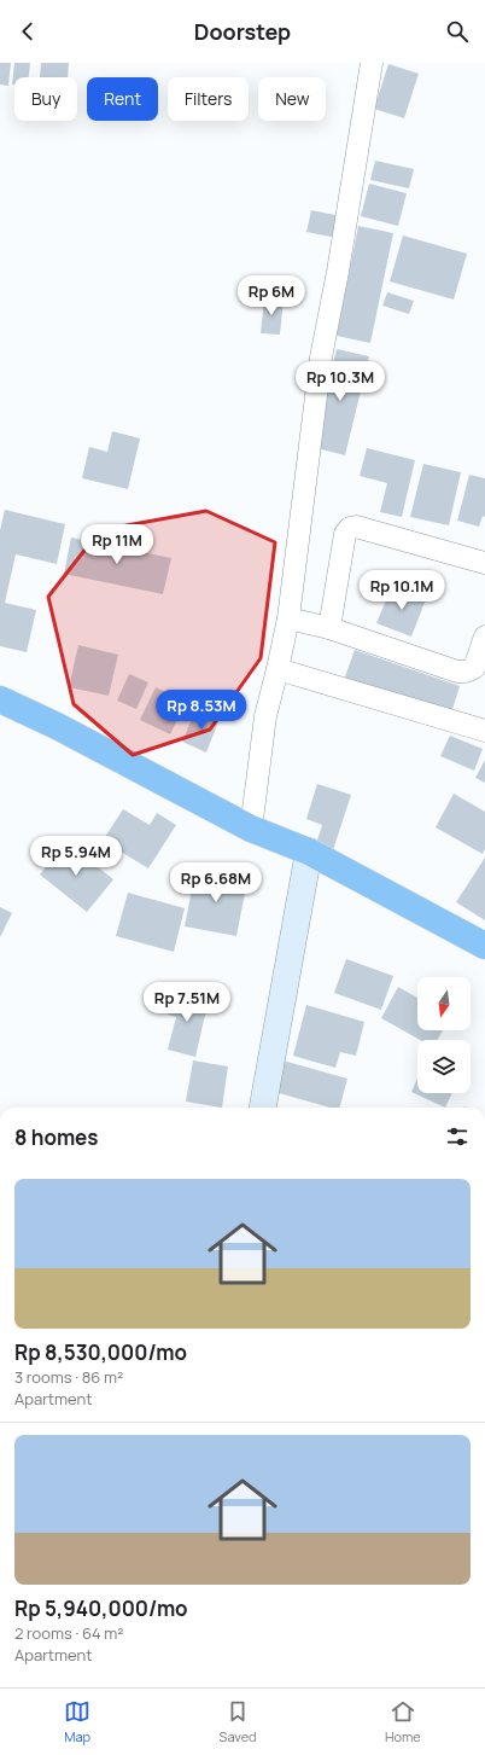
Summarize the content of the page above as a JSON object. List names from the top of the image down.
{
  "north": "bottom",
  "page": {
    "header": "Doorstep",
    "chip": [
      "Buy",
      "Rent",
      "Filters",
      "New"
    ],
    "price": [
      "Rp 6M",
      "Rp 10.3M",
      "Rp 11M",
      "Rp 10.1M",
      "Rp 8.53M",
      "Rp 5.94M",
      "Rp 6.68M",
      "Rp 7.51M"
    ],
    "heading": "8 homes",
    "list": [
      {
        "name": "Rp 8,530,000/mo",
        "note": "3 rooms · 86 m² · Apartment"
      },
      {
        "name": "Rp 5,940,000/mo",
        "note": "2 rooms · 64 m² · Apartment"
      }
    ],
    "tabs": ["Map", "Saved", "Home"]
  }
}
